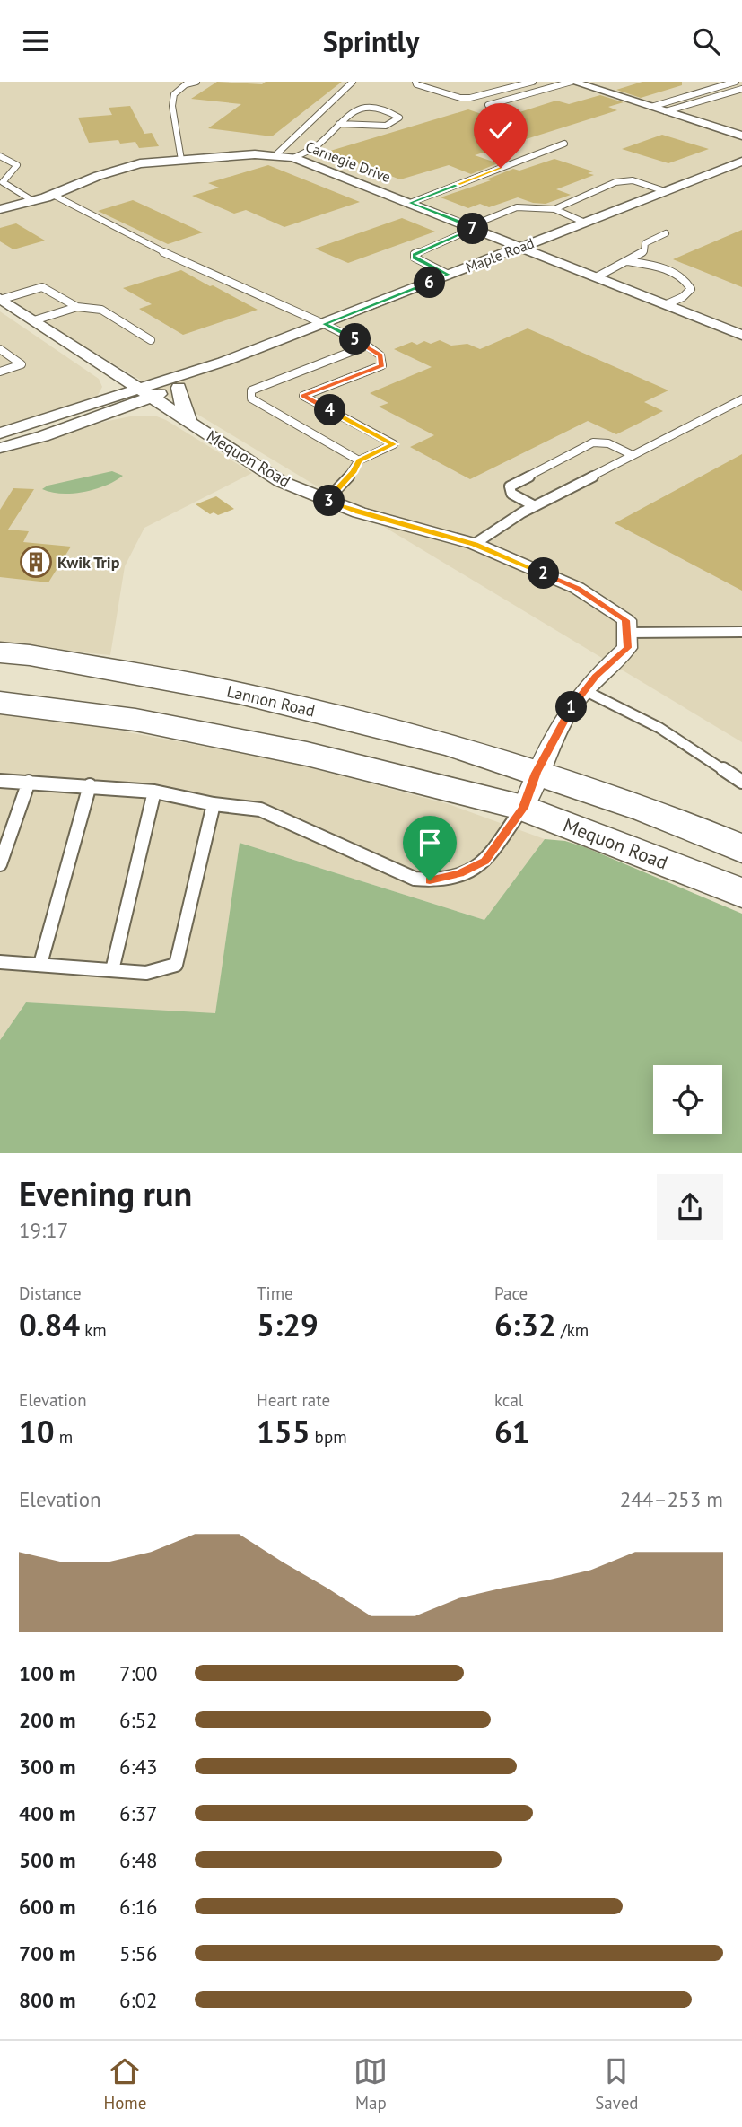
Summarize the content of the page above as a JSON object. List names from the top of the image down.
{
  "streets": {
    "main road": ["Mequon Road", "Lannon Road"],
    "street": ["Carnegie Drive", "Maple Road"]
  },
  "crossings": [
    ["Carnegie Drive", "Maple Road"],
    ["Maple Road", "Mequon Road"]
  ],
  "places": {
    "building": ["Kwik Trip"]
  },
  "page": {
    "header": "Sprintly",
    "pins": [
      "7",
      "6",
      "5",
      "4",
      "3",
      "2",
      "1"
    ],
    "heading": ["Evening run", "19:17"],
    "stats": [
      ["Distance", "0.84 km"],
      ["Time", "5:29"],
      ["Pace", "6:32 /km"],
      ["Elevation", "10 m"],
      ["Heart rate", "155 bpm"],
      ["kcal", "61"]
    ],
    "chart": ["Elevation", "244–253 m"],
    "list": [
      {
        "name": "100 m",
        "note": "7:00"
      },
      {
        "name": "200 m",
        "note": "6:52"
      },
      {
        "name": "300 m",
        "note": "6:43"
      },
      {
        "name": "400 m",
        "note": "6:37"
      },
      {
        "name": "500 m",
        "note": "6:48"
      },
      {
        "name": "600 m",
        "note": "6:16"
      },
      {
        "name": "700 m",
        "note": "5:56"
      },
      {
        "name": "800 m",
        "note": "6:02"
      }
    ],
    "tabs": ["Home", "Map", "Saved"]
  }
}
